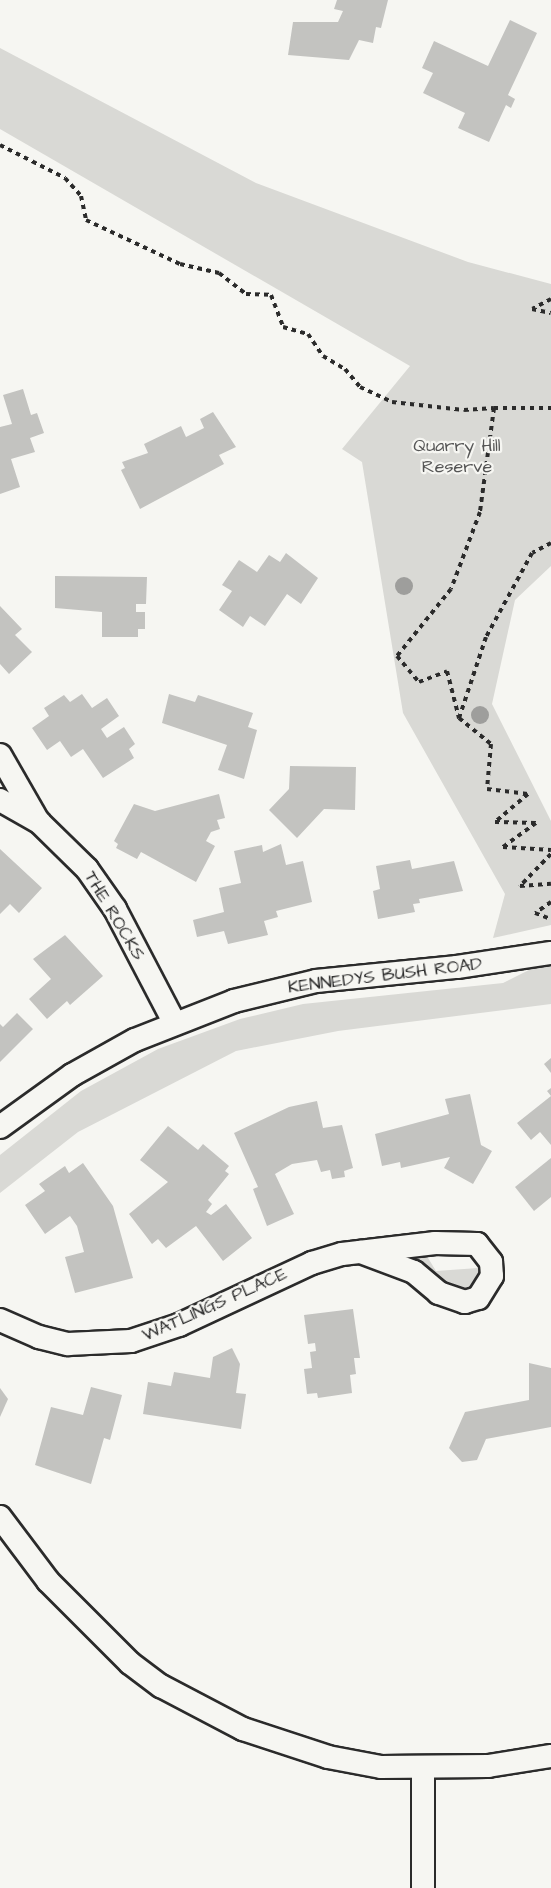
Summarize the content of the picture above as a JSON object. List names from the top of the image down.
{
  "streets": {
    "street": ["THE ROCKS", "KENNEDYS BUSH ROAD", "WATLINGS PLACE"]
  },
  "crossings": [
    ["THE ROCKS", "KENNEDYS BUSH ROAD"]
  ],
  "parks": ["Quarry Hill Reserve"]
}
